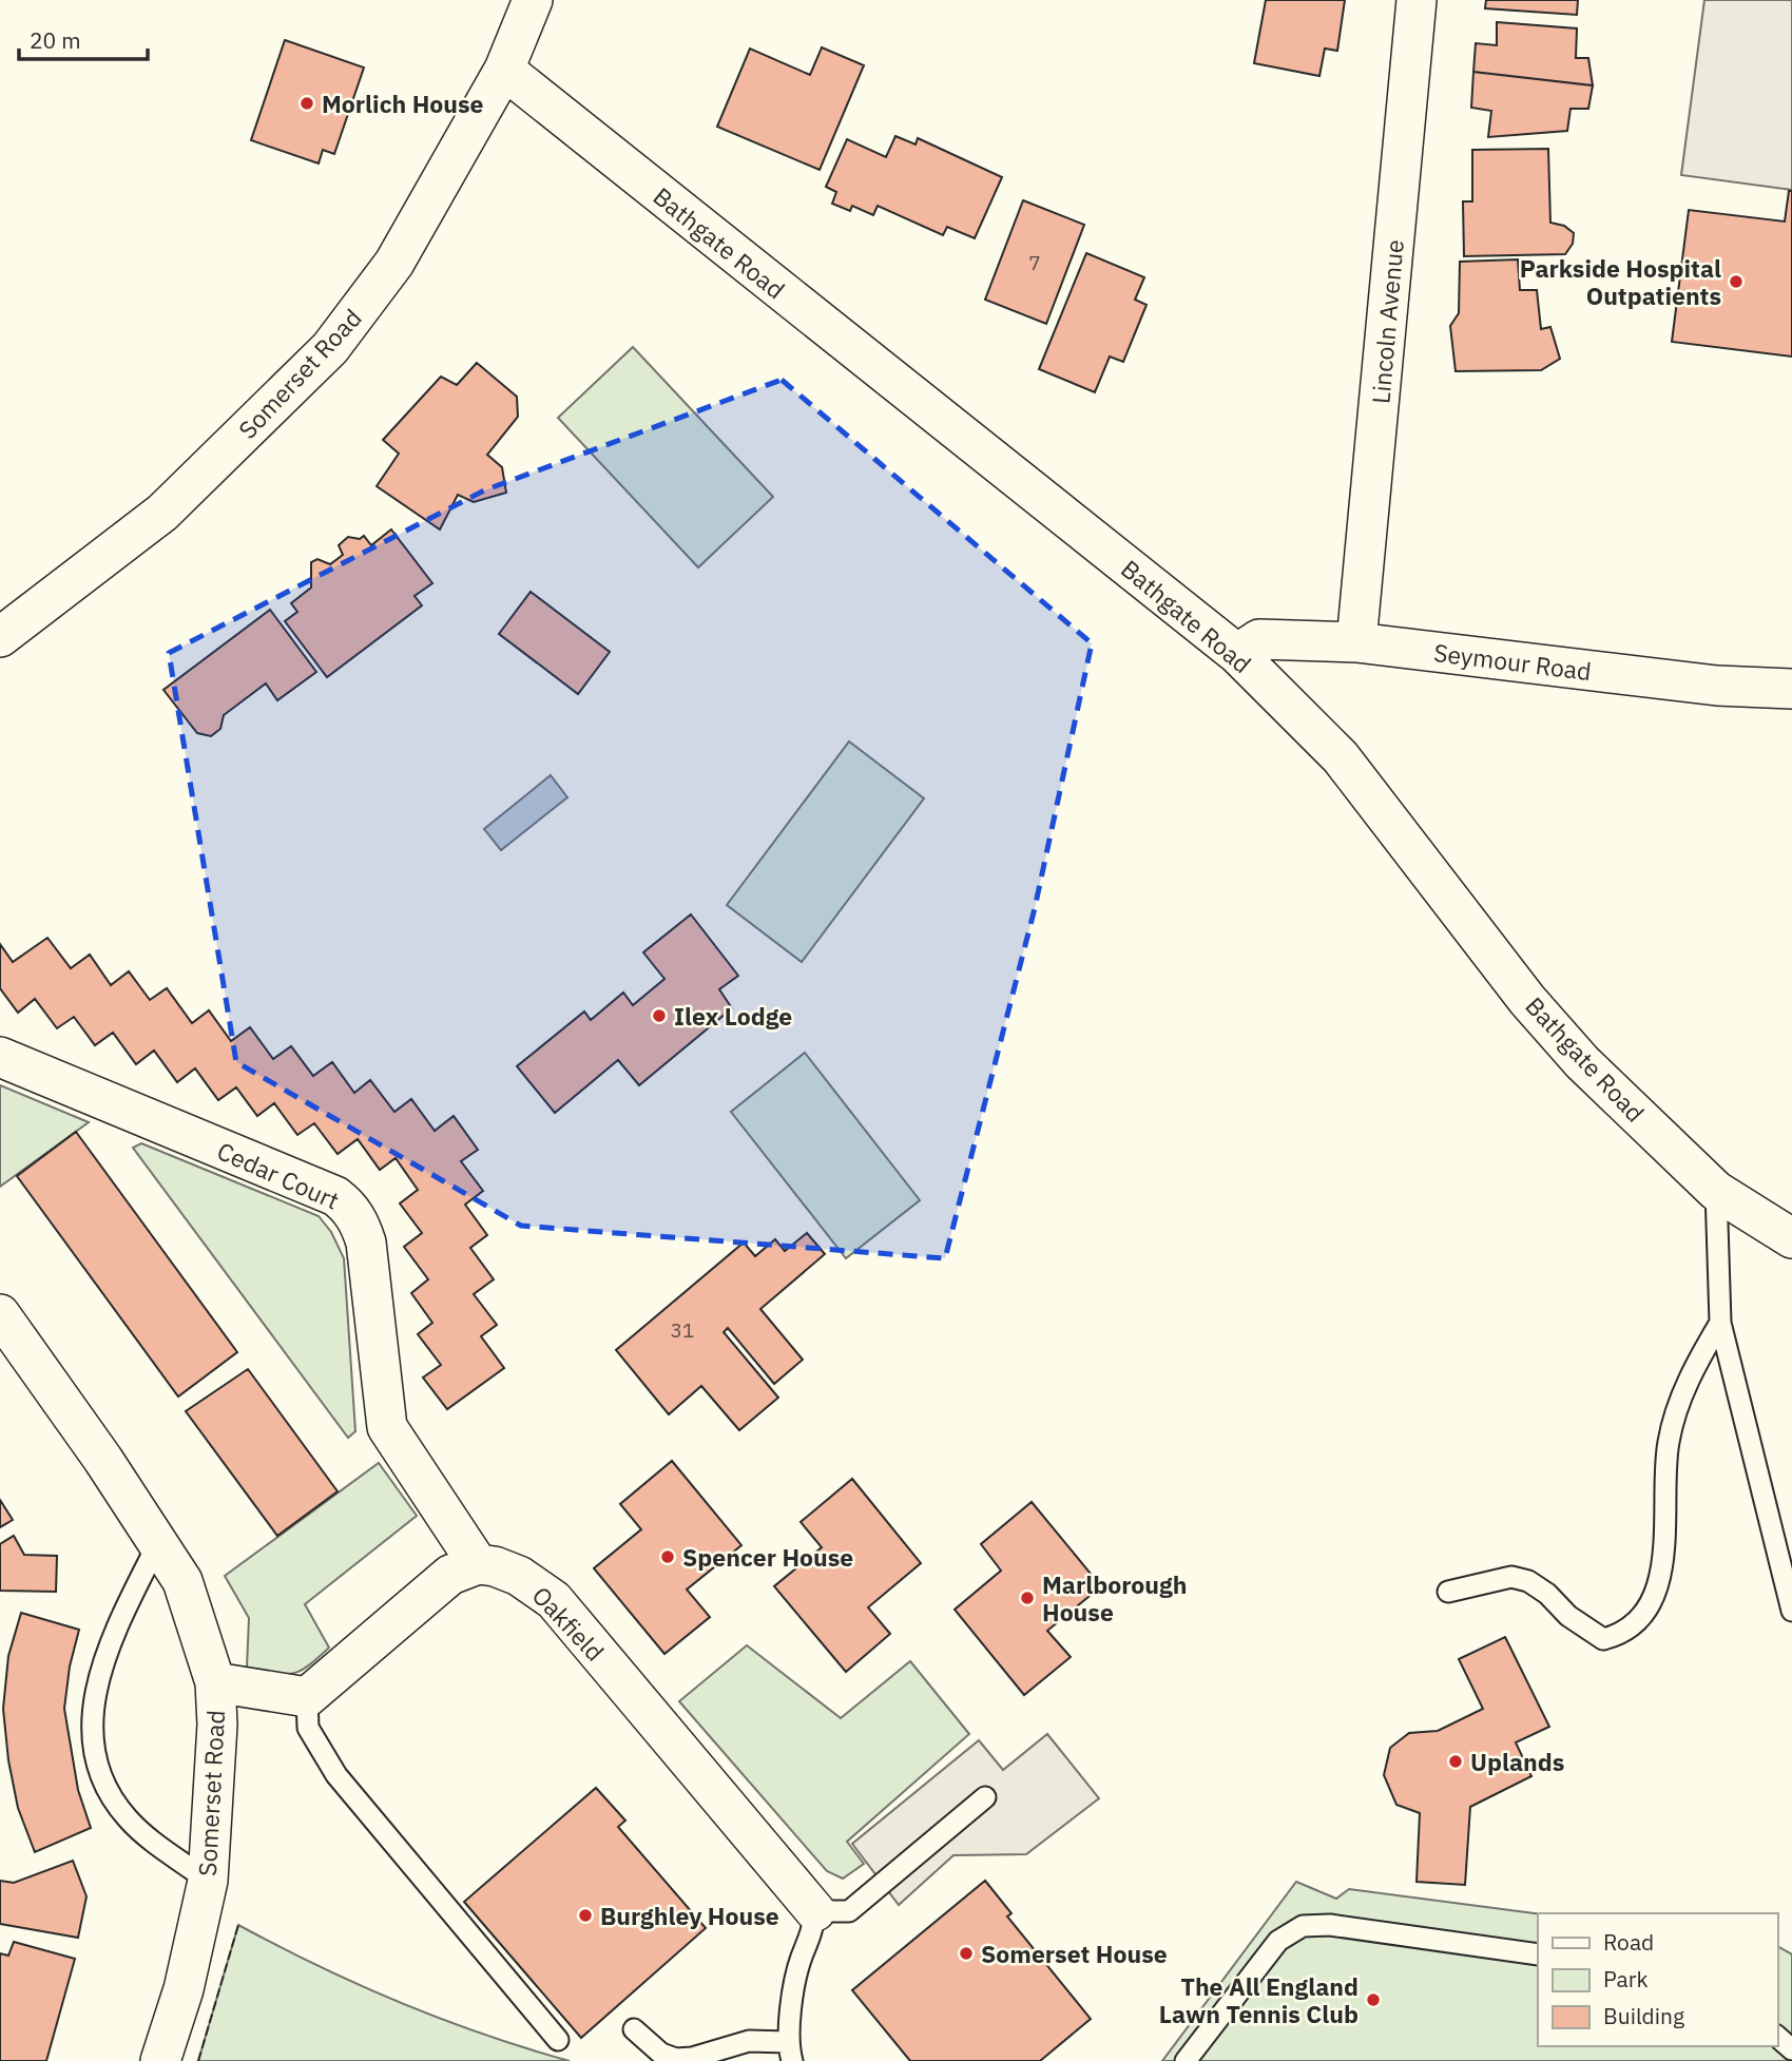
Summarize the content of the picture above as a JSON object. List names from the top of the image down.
{
  "streets": {
    "street": [
      "Bathgate Road",
      "Lincoln Avenue",
      "Somerset Road",
      "Seymour Road",
      "Cedar Court",
      "Oakfield"
    ]
  },
  "crossings": [
    ["Bathgate Road", "Somerset Road"],
    ["Bathgate Road", "Seymour Road"],
    ["Lincoln Avenue", "Seymour Road"],
    ["Cedar Court", "Oakfield"]
  ],
  "places": [
    "Morlich House",
    "Parkside Hospital Outpatients",
    "Ilex Lodge",
    "Spencer House",
    "Marlborough House",
    "Uplands",
    "Burghley House",
    "Somerset House",
    "The All England Lawn Tennis Club"
  ],
  "house_numbers": ["7", "31"],
  "legend": ["Road", "Park", "Building"],
  "scale_bar": "20 m"
}
